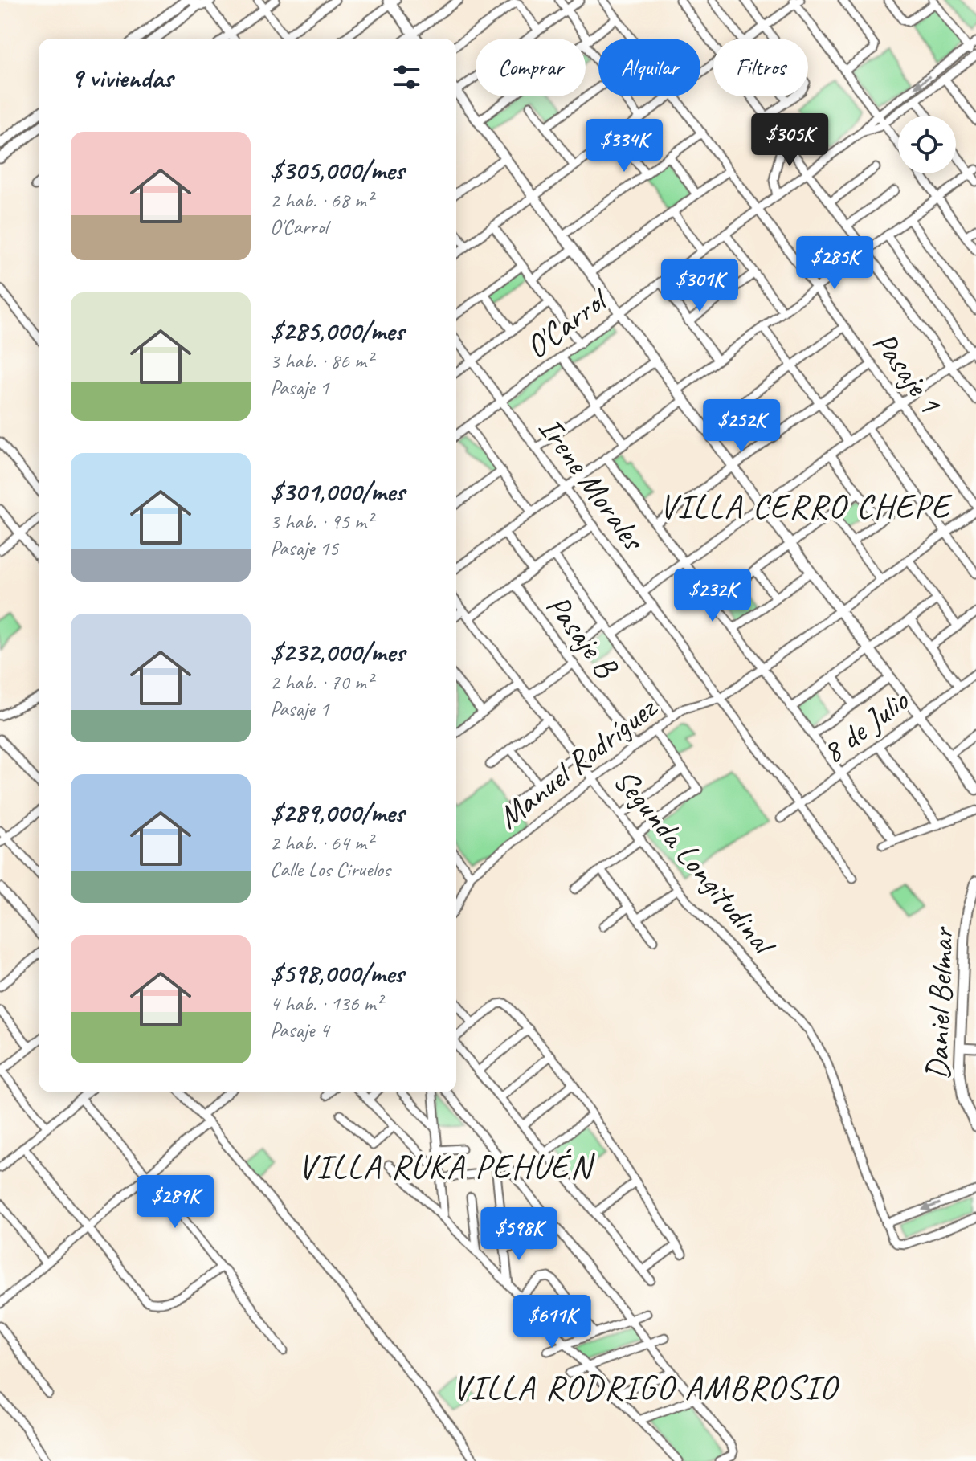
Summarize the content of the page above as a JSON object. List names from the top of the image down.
{
  "streets": {
    "main road": ["Daniel Belmar"],
    "street": [
      "O'Carrol",
      "Pasaje 1",
      "Irene Morales",
      "Pasaje B",
      "8 de Julio",
      "Manuel Rodríguez",
      "Segunda Longitudinal"
    ]
  },
  "crossings": [
    ["O'Carrol", "Pasaje 1"],
    ["O'Carrol", "Irene Morales"],
    ["Irene Morales", "8 de Julio"],
    ["Irene Morales", "Manuel Rodríguez"],
    ["Pasaje B", "Manuel Rodríguez"],
    ["Manuel Rodríguez", "Segunda Longitudinal"]
  ],
  "districts": ["VILLA CERRO CHEPE", "VILLA RUKA PEHUÉN", "VILLA RODRIGO AMBROSIO"],
  "page": {
    "chip": ["Comprar", "Alquilar", "Filtros"],
    "heading": "9 viviendas",
    "price": [
      "$305K",
      "$334K",
      "$285K",
      "$301K",
      "$252K",
      "$232K",
      "$289K",
      "$598K",
      "$611K"
    ],
    "list": [
      {
        "name": "$305,000/mes",
        "note": "2 hab. · 68 m² · O'Carrol"
      },
      {
        "name": "$285,000/mes",
        "note": "3 hab. · 86 m² · Pasaje 1"
      },
      {
        "name": "$301,000/mes",
        "note": "3 hab. · 95 m² · Pasaje 15"
      },
      {
        "name": "$232,000/mes",
        "note": "2 hab. · 70 m² · Pasaje 1"
      },
      {
        "name": "$289,000/mes",
        "note": "2 hab. · 64 m² · Calle Los Ciruelos"
      },
      {
        "name": "$598,000/mes",
        "note": "4 hab. · 136 m² · Pasaje 4"
      }
    ]
  }
}
